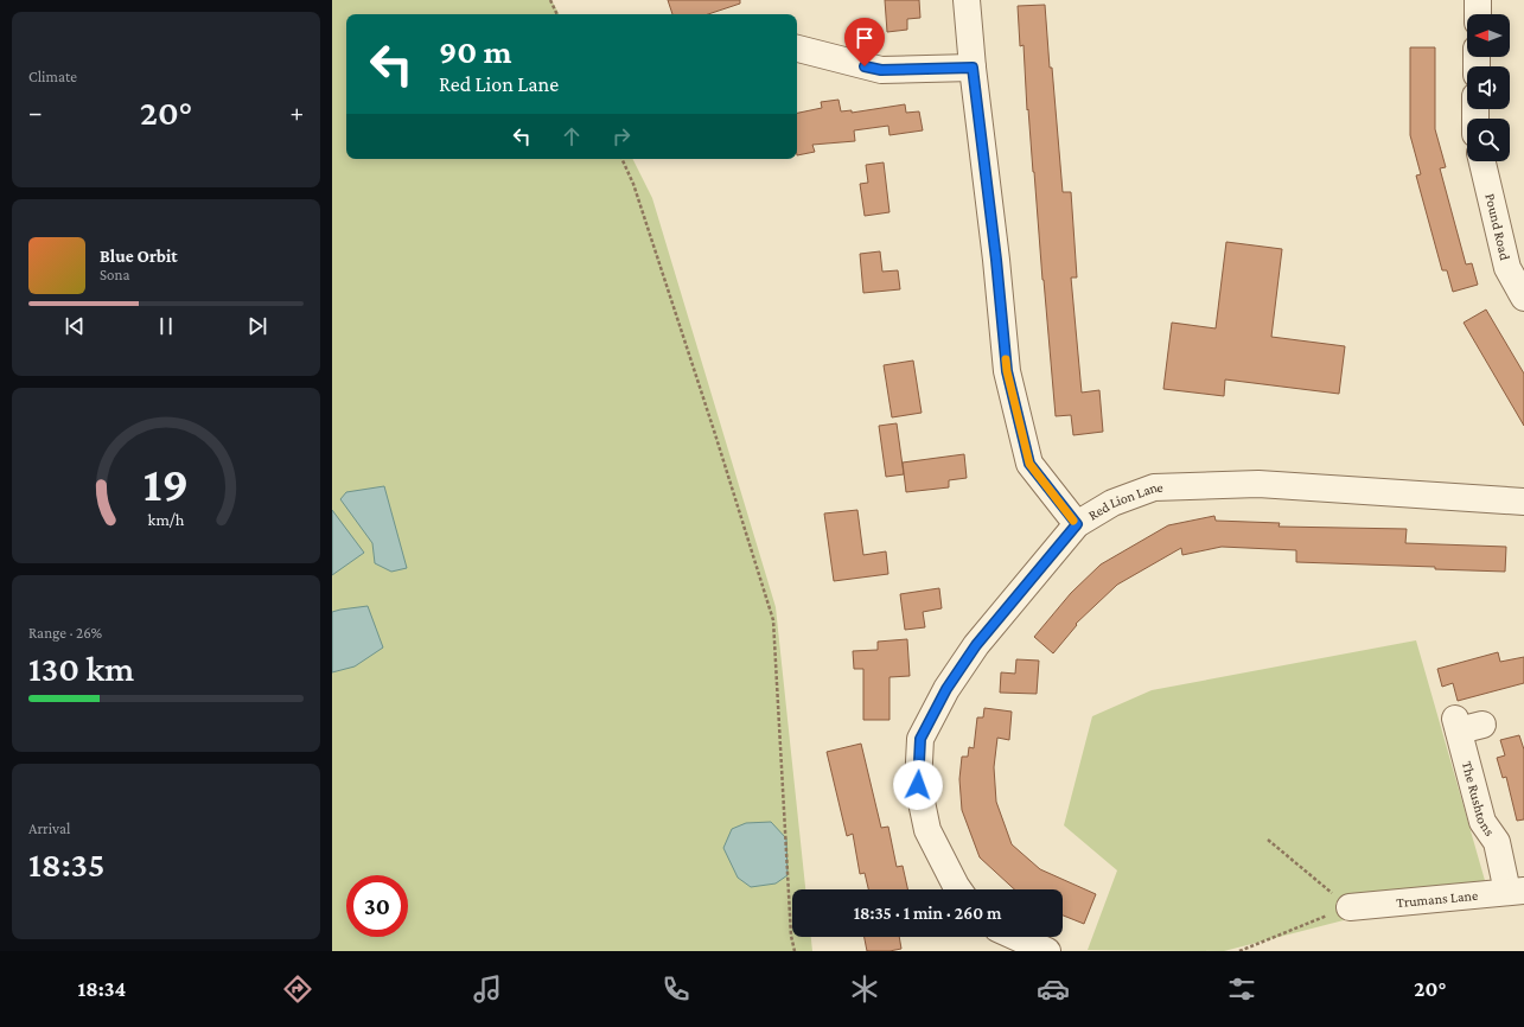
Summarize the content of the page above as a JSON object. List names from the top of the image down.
{
  "streets": {
    "street": [
      "Pound Road",
      "Red Lion Lane",
      "The Rushtons",
      "Trumans Lane"
    ]
  },
  "crossings": [
    ["The Rushtons", "Trumans Lane"]
  ],
  "north": "left",
  "page": {
    "tile": [
      "Climate",
      ["Range · 26%", "130 km"],
      ["Arrival", "18:35"]
    ],
    "turn": ["90 m", "Red Lion Lane"],
    "heat": ["−", "20°", "+"],
    "song": ["Blue Orbit", "Sona"],
    "limit": "30",
    "trip": "18:35 · 1 min · 260 m",
    "tabs": ["18:34", "20°"],
    "gauge": ["19", "km/h"]
  }
}
